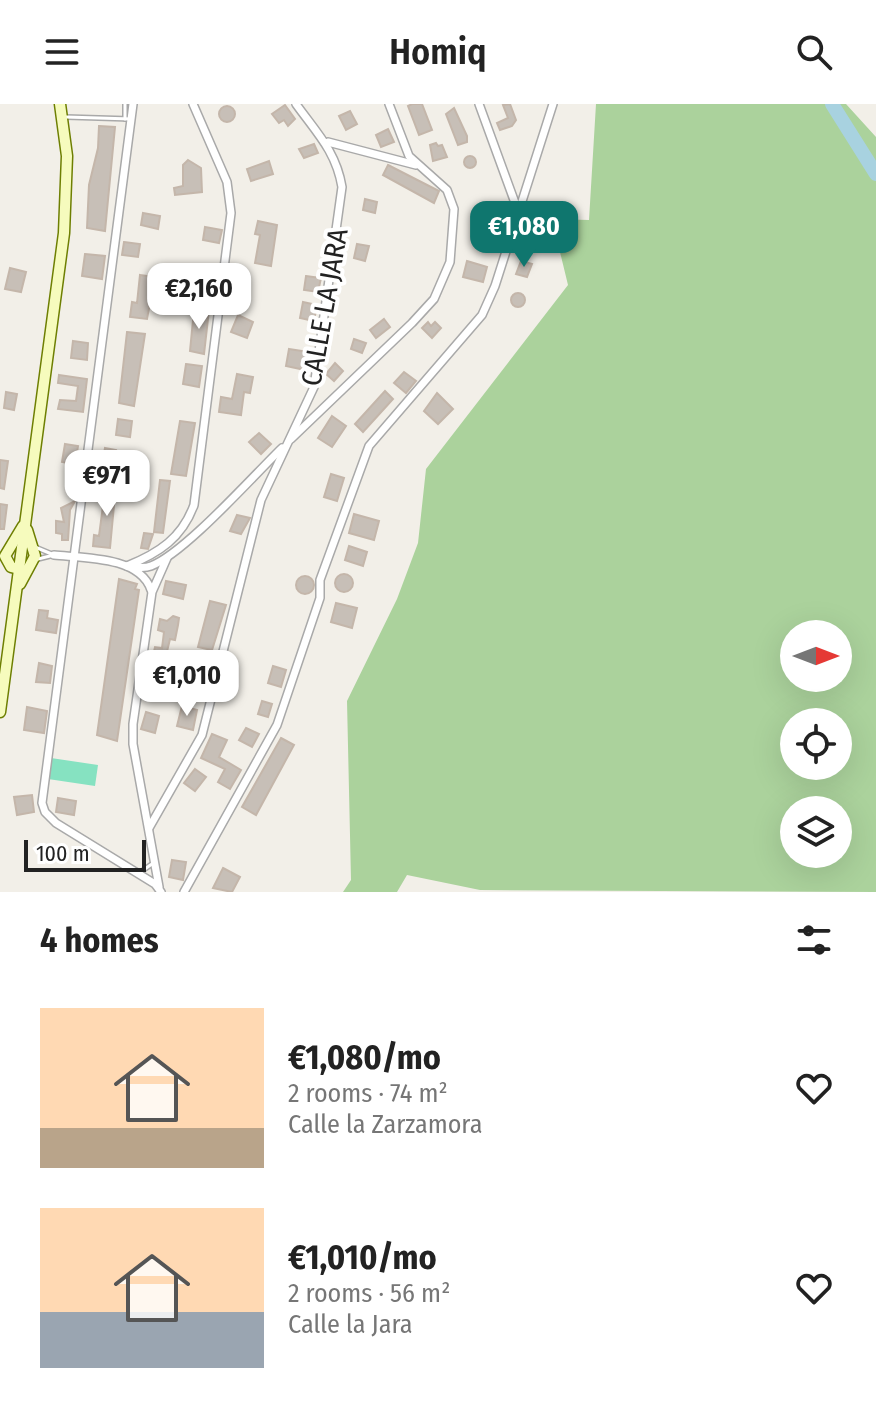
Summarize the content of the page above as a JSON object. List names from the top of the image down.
{
  "streets": {
    "street": ["CALLE LA JARA"]
  },
  "scale_bar": "100 m",
  "north": "right",
  "page": {
    "header": "Homiq",
    "price": [
      "€1,080",
      "€2,160",
      "€971",
      "€1,010"
    ],
    "scale": "100 m",
    "heading": "4 homes",
    "list": [
      {
        "name": "€1,080/mo",
        "note": "2 rooms · 74 m² · Calle la Zarzamora"
      },
      {
        "name": "€1,010/mo",
        "note": "2 rooms · 56 m² · Calle la Jara"
      }
    ]
  }
}
